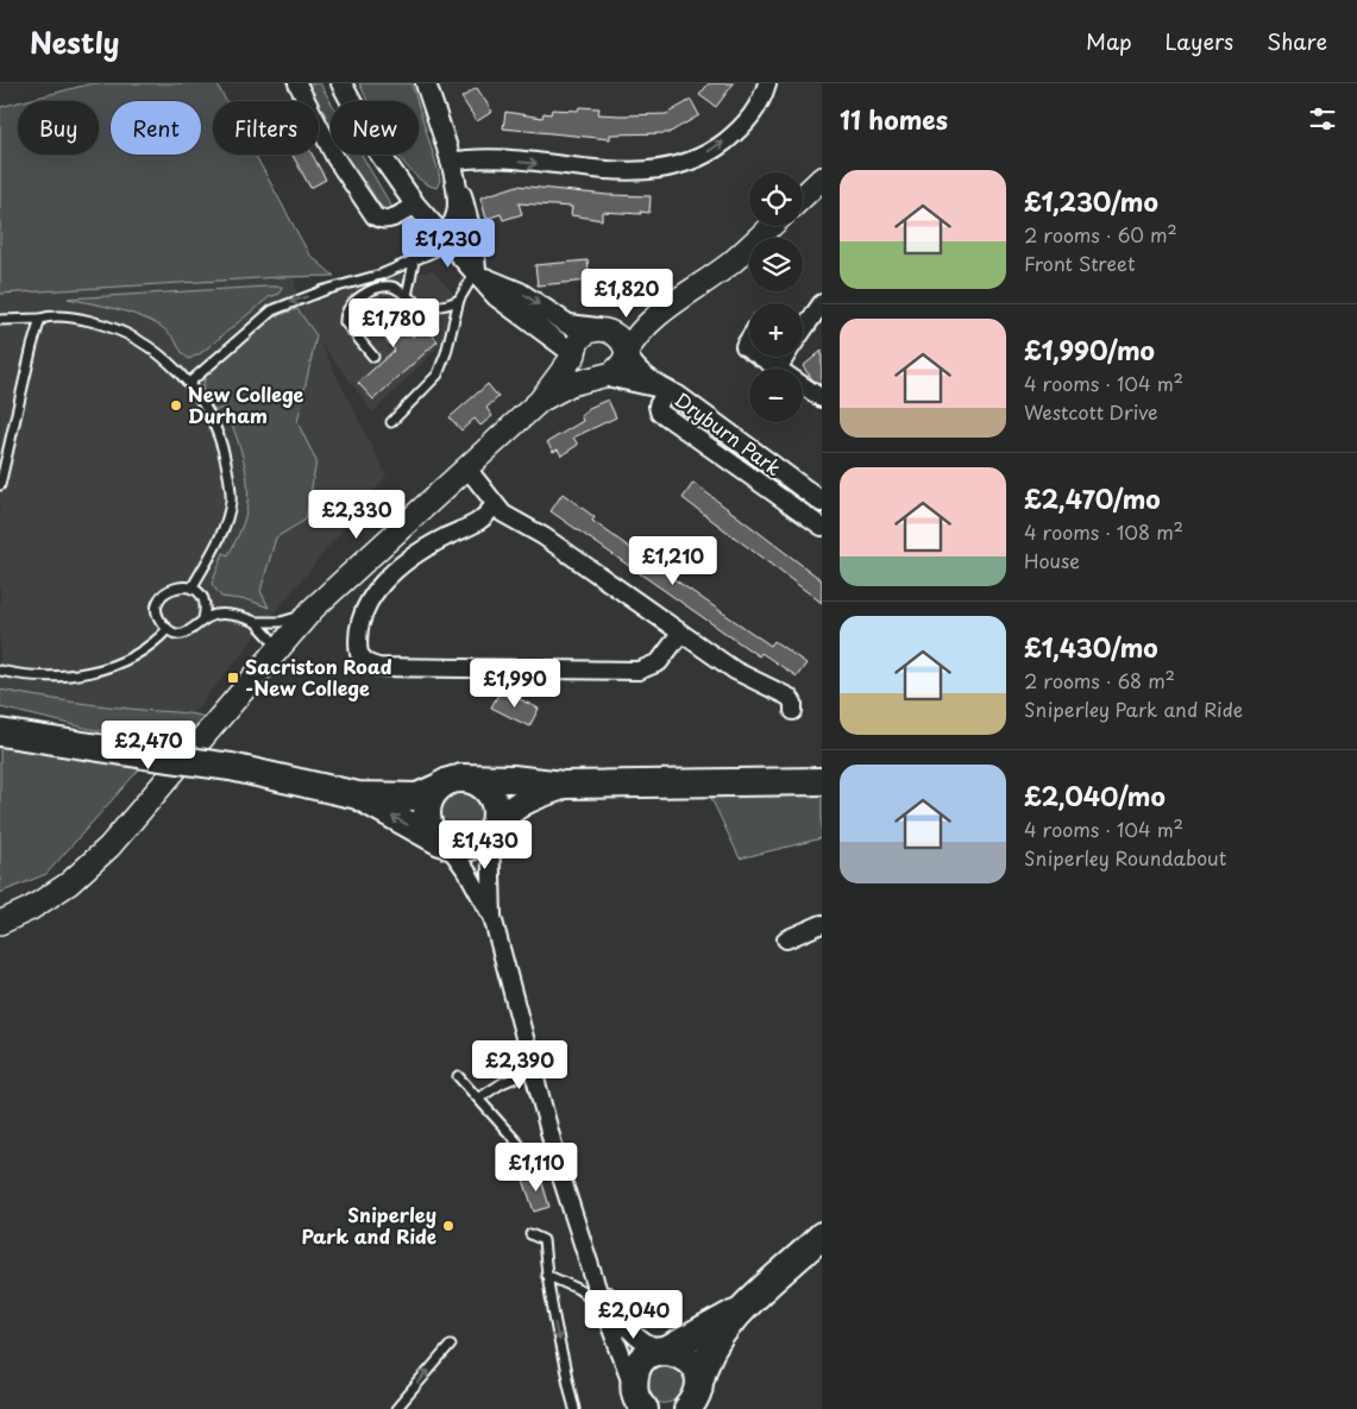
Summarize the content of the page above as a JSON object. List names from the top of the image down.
{
  "streets": {
    "street": ["Dryburn Park"]
  },
  "places": {
    "other": ["New College Durham", "Sniperley Park and Ride"],
    "transit": ["Sacriston Road -New College"]
  },
  "page": {
    "header": "Nestly",
    "nav": ["Map", "Layers", "Share"],
    "heading": "11 homes",
    "chip": [
      "Buy",
      "Rent",
      "Filters",
      "New"
    ],
    "list": [
      {
        "name": "£1,230/mo",
        "note": "2 rooms · 60 m² · Front Street"
      },
      {
        "name": "£1,990/mo",
        "note": "4 rooms · 104 m² · Westcott Drive"
      },
      {
        "name": "£2,470/mo",
        "note": "4 rooms · 108 m² · House"
      },
      {
        "name": "£1,430/mo",
        "note": "2 rooms · 68 m² · Sniperley Park and Ride"
      },
      {
        "name": "£2,040/mo",
        "note": "4 rooms · 104 m² · Sniperley Roundabout"
      }
    ],
    "map_buttons": ["+", "−"],
    "price": [
      "£1,230",
      "£1,820",
      "£1,780",
      "£2,330",
      "£1,210",
      "£1,990",
      "£2,470",
      "£1,430",
      "£2,390",
      "£1,110",
      "£2,040"
    ]
  }
}
